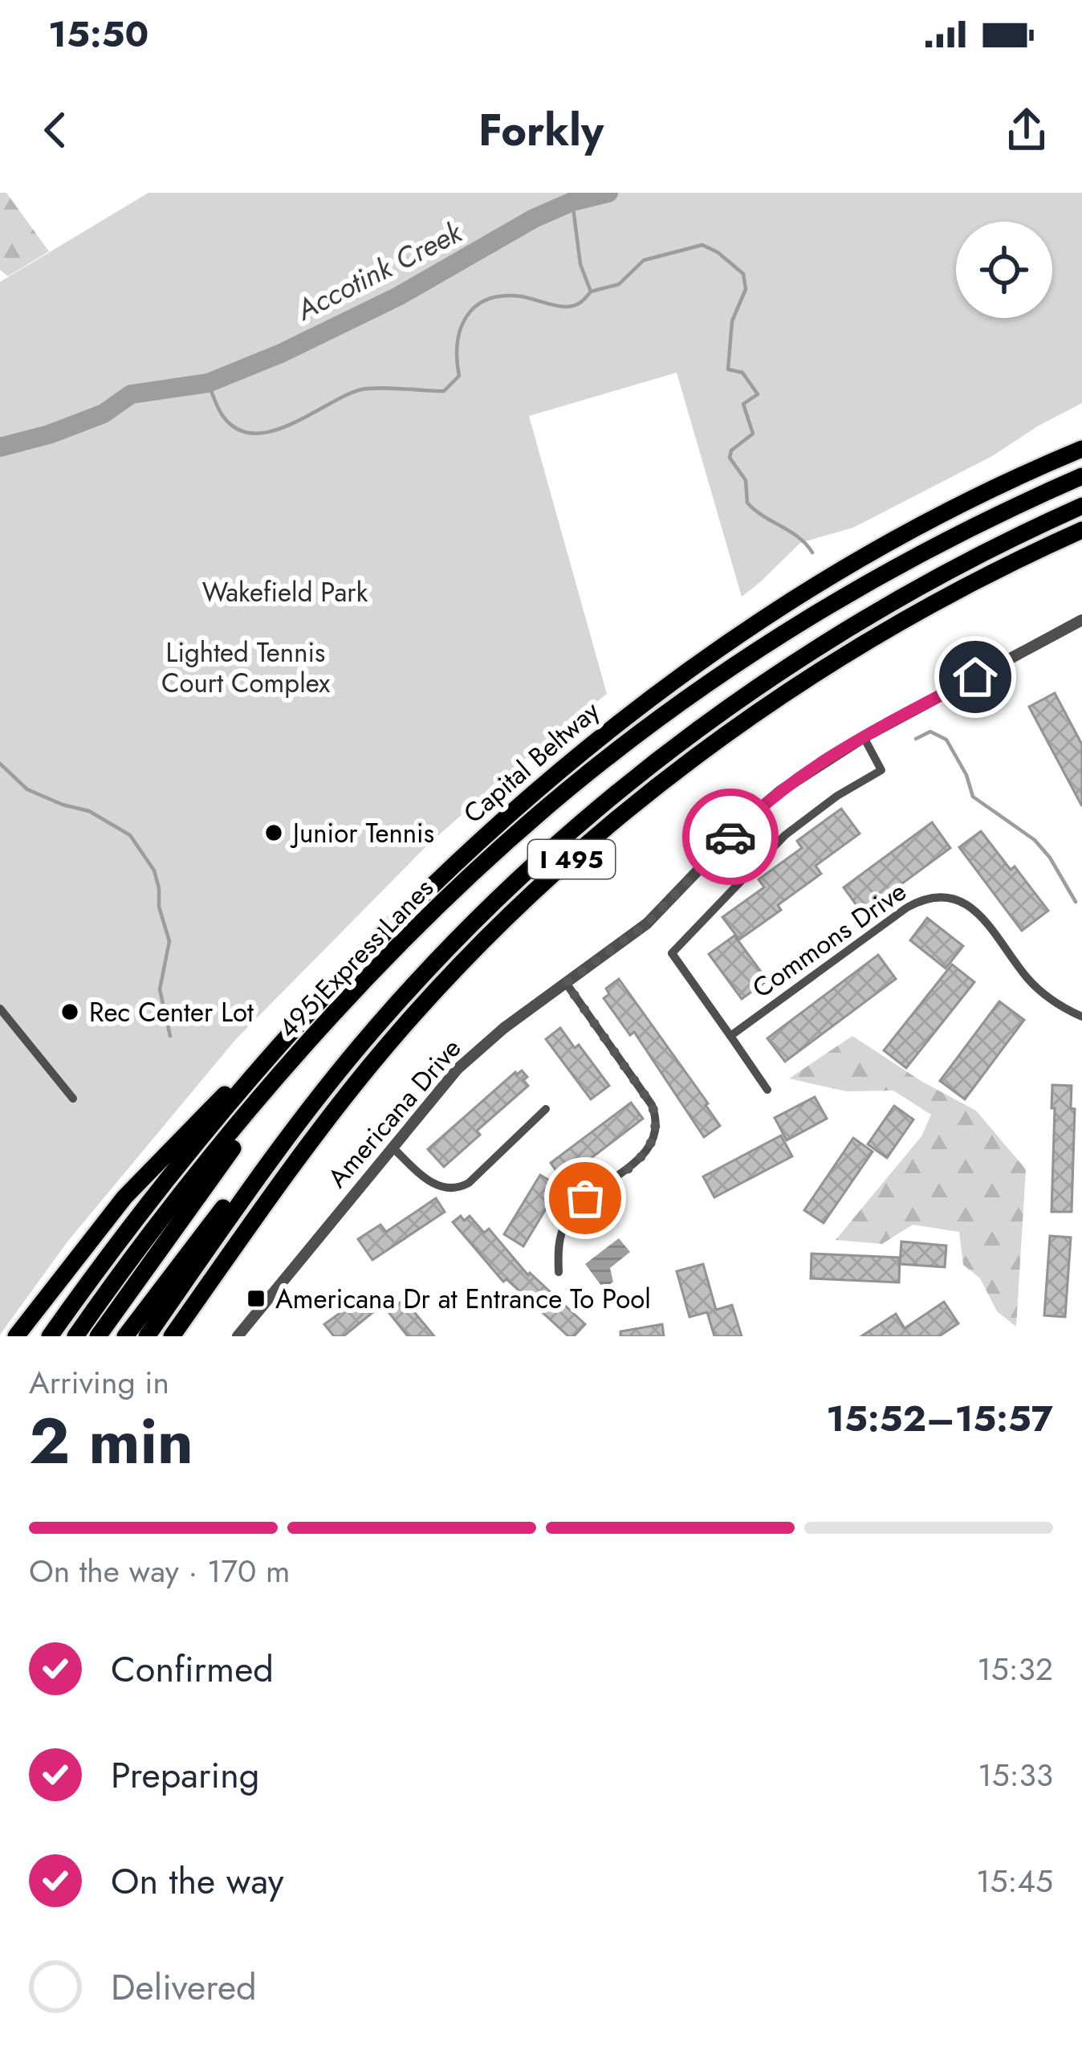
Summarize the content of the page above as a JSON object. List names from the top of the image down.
{
  "streets": {
    "highway": ["Capital Beltway", "I 495", "495 Express Lanes"],
    "street": ["Commons Drive", "Americana Drive"]
  },
  "water": ["Accotink Creek"],
  "parks": ["Wakefield Park", "Lighted Tennis Court Complex"],
  "places": {
    "other": ["Junior Tennis", "Rec Center Lot"],
    "transit": ["Americana Dr at Entrance To Pool"]
  },
  "page": {
    "status": "15:50",
    "header": "Forkly",
    "heading": ["2 min", "Arriving in", "15:52–15:57"],
    "bar": "On the way · 170 m",
    "list": [
      ["Confirmed", "15:32"],
      ["Preparing", "15:33"],
      ["On the way", "15:45"],
      "Delivered"
    ]
  }
}
